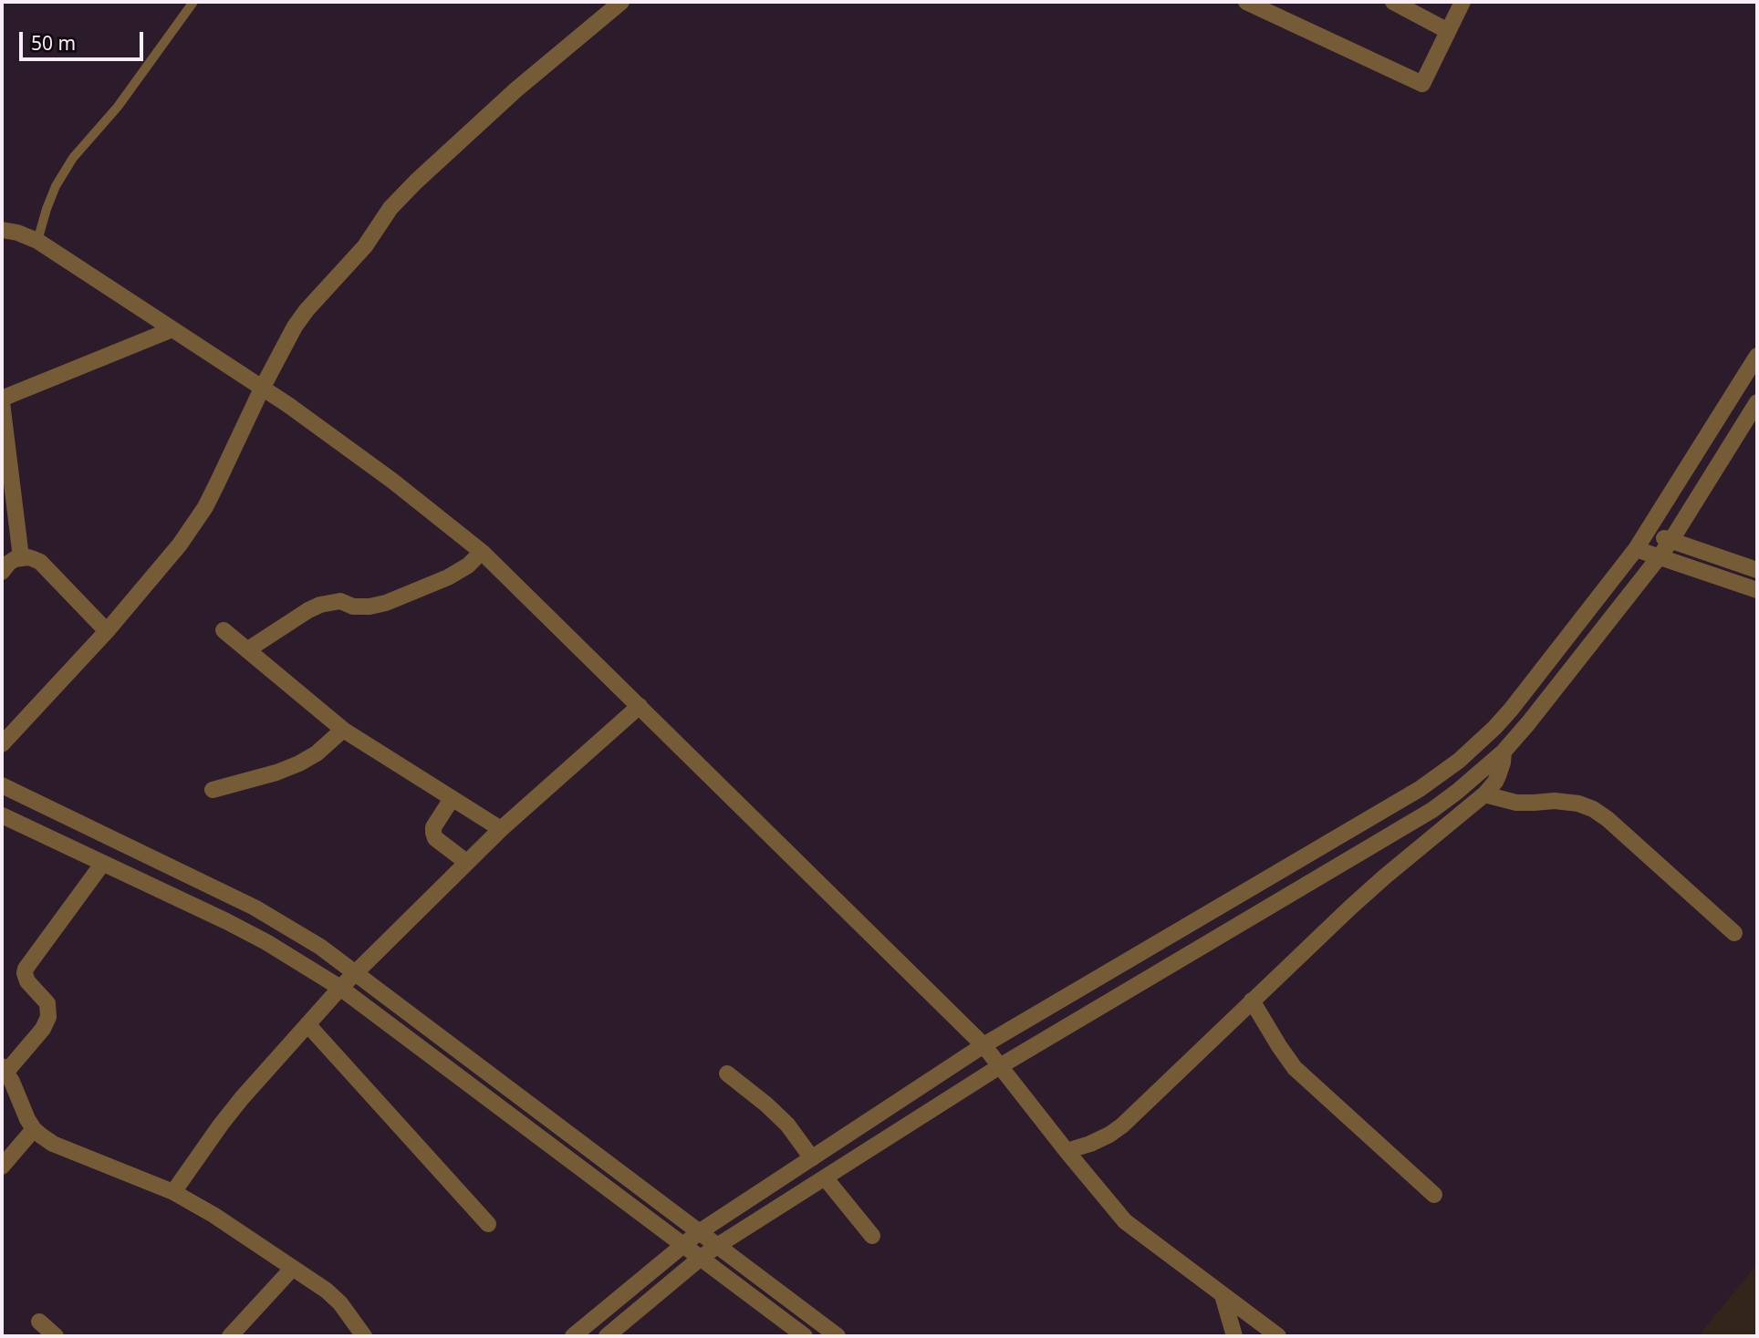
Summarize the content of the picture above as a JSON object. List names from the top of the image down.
{
  "scale_bar": "50 m"
}
